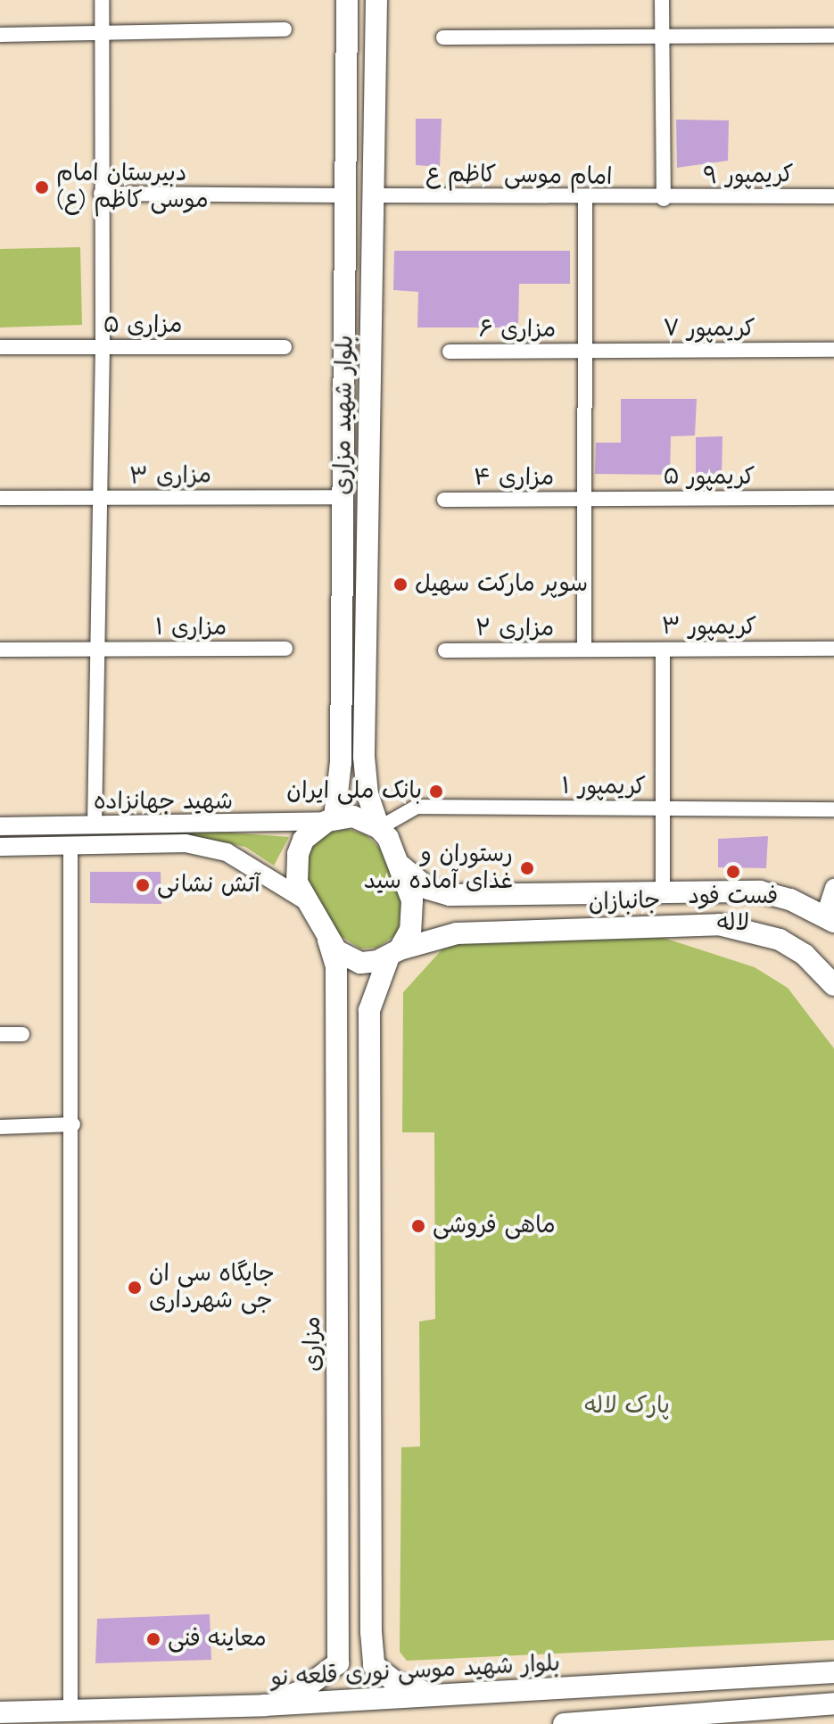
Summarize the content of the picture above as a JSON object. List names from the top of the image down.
{
  "streets": {
    "main road": [
      "بلوار شهید مزاری",
      "جانبازان",
      "مزاری",
      "بلوار شهید موسی نوری قلعه نو"
    ],
    "street": [
      "امام موسی کاظم ع",
      "کریمپور ۹",
      "مزاری ۵",
      "کریمپور ۷",
      "مزاری ۶",
      "مزاری ۳",
      "کریمپور ۵",
      "مزاری ۴",
      "کریمپور ۳",
      "مزاری ۱",
      "مزاری ۲",
      "کریمپور ۱",
      "شهید جهانزاده"
    ]
  },
  "crossings": [
    ["امام موسی کاظم ع", "کریمپور ۹"],
    ["امام موسی کاظم ع", "بلوار شهید مزاری"],
    ["کریمپور ۷", "مزاری ۶"],
    ["بلوار شهید مزاری", "مزاری ۳"],
    ["بلوار شهید مزاری", "کریمپور ۱"],
    ["بلوار شهید مزاری", "شهید جهانزاده"],
    ["بلوار شهید مزاری", "جانبازان"],
    ["بلوار شهید مزاری", "مزاری"],
    ["کریمپور ۵", "مزاری ۴"],
    ["کریمپور ۳", "مزاری ۲"],
    ["کریمپور ۱", "شهید جهانزاده"],
    ["کریمپور ۱", "جانبازان"],
    ["کریمپور ۱", "مزاری"],
    ["شهید جهانزاده", "جانبازان"],
    ["شهید جهانزاده", "مزاری"],
    ["جانبازان", "مزاری"]
  ],
  "parks": ["پارک لاله"],
  "places": [
    "دبیرستان امام موسی کاظم (ع)",
    "سوپر مارکت سهیل",
    "بانک ملی ایران",
    "رستوران و غذای آماده سید",
    "فست فود لاله",
    "آتش نشانی",
    "ماهی فروشی",
    "جایگاه سی ان جی شهرداری",
    "معاینه فنی"
  ]
}
